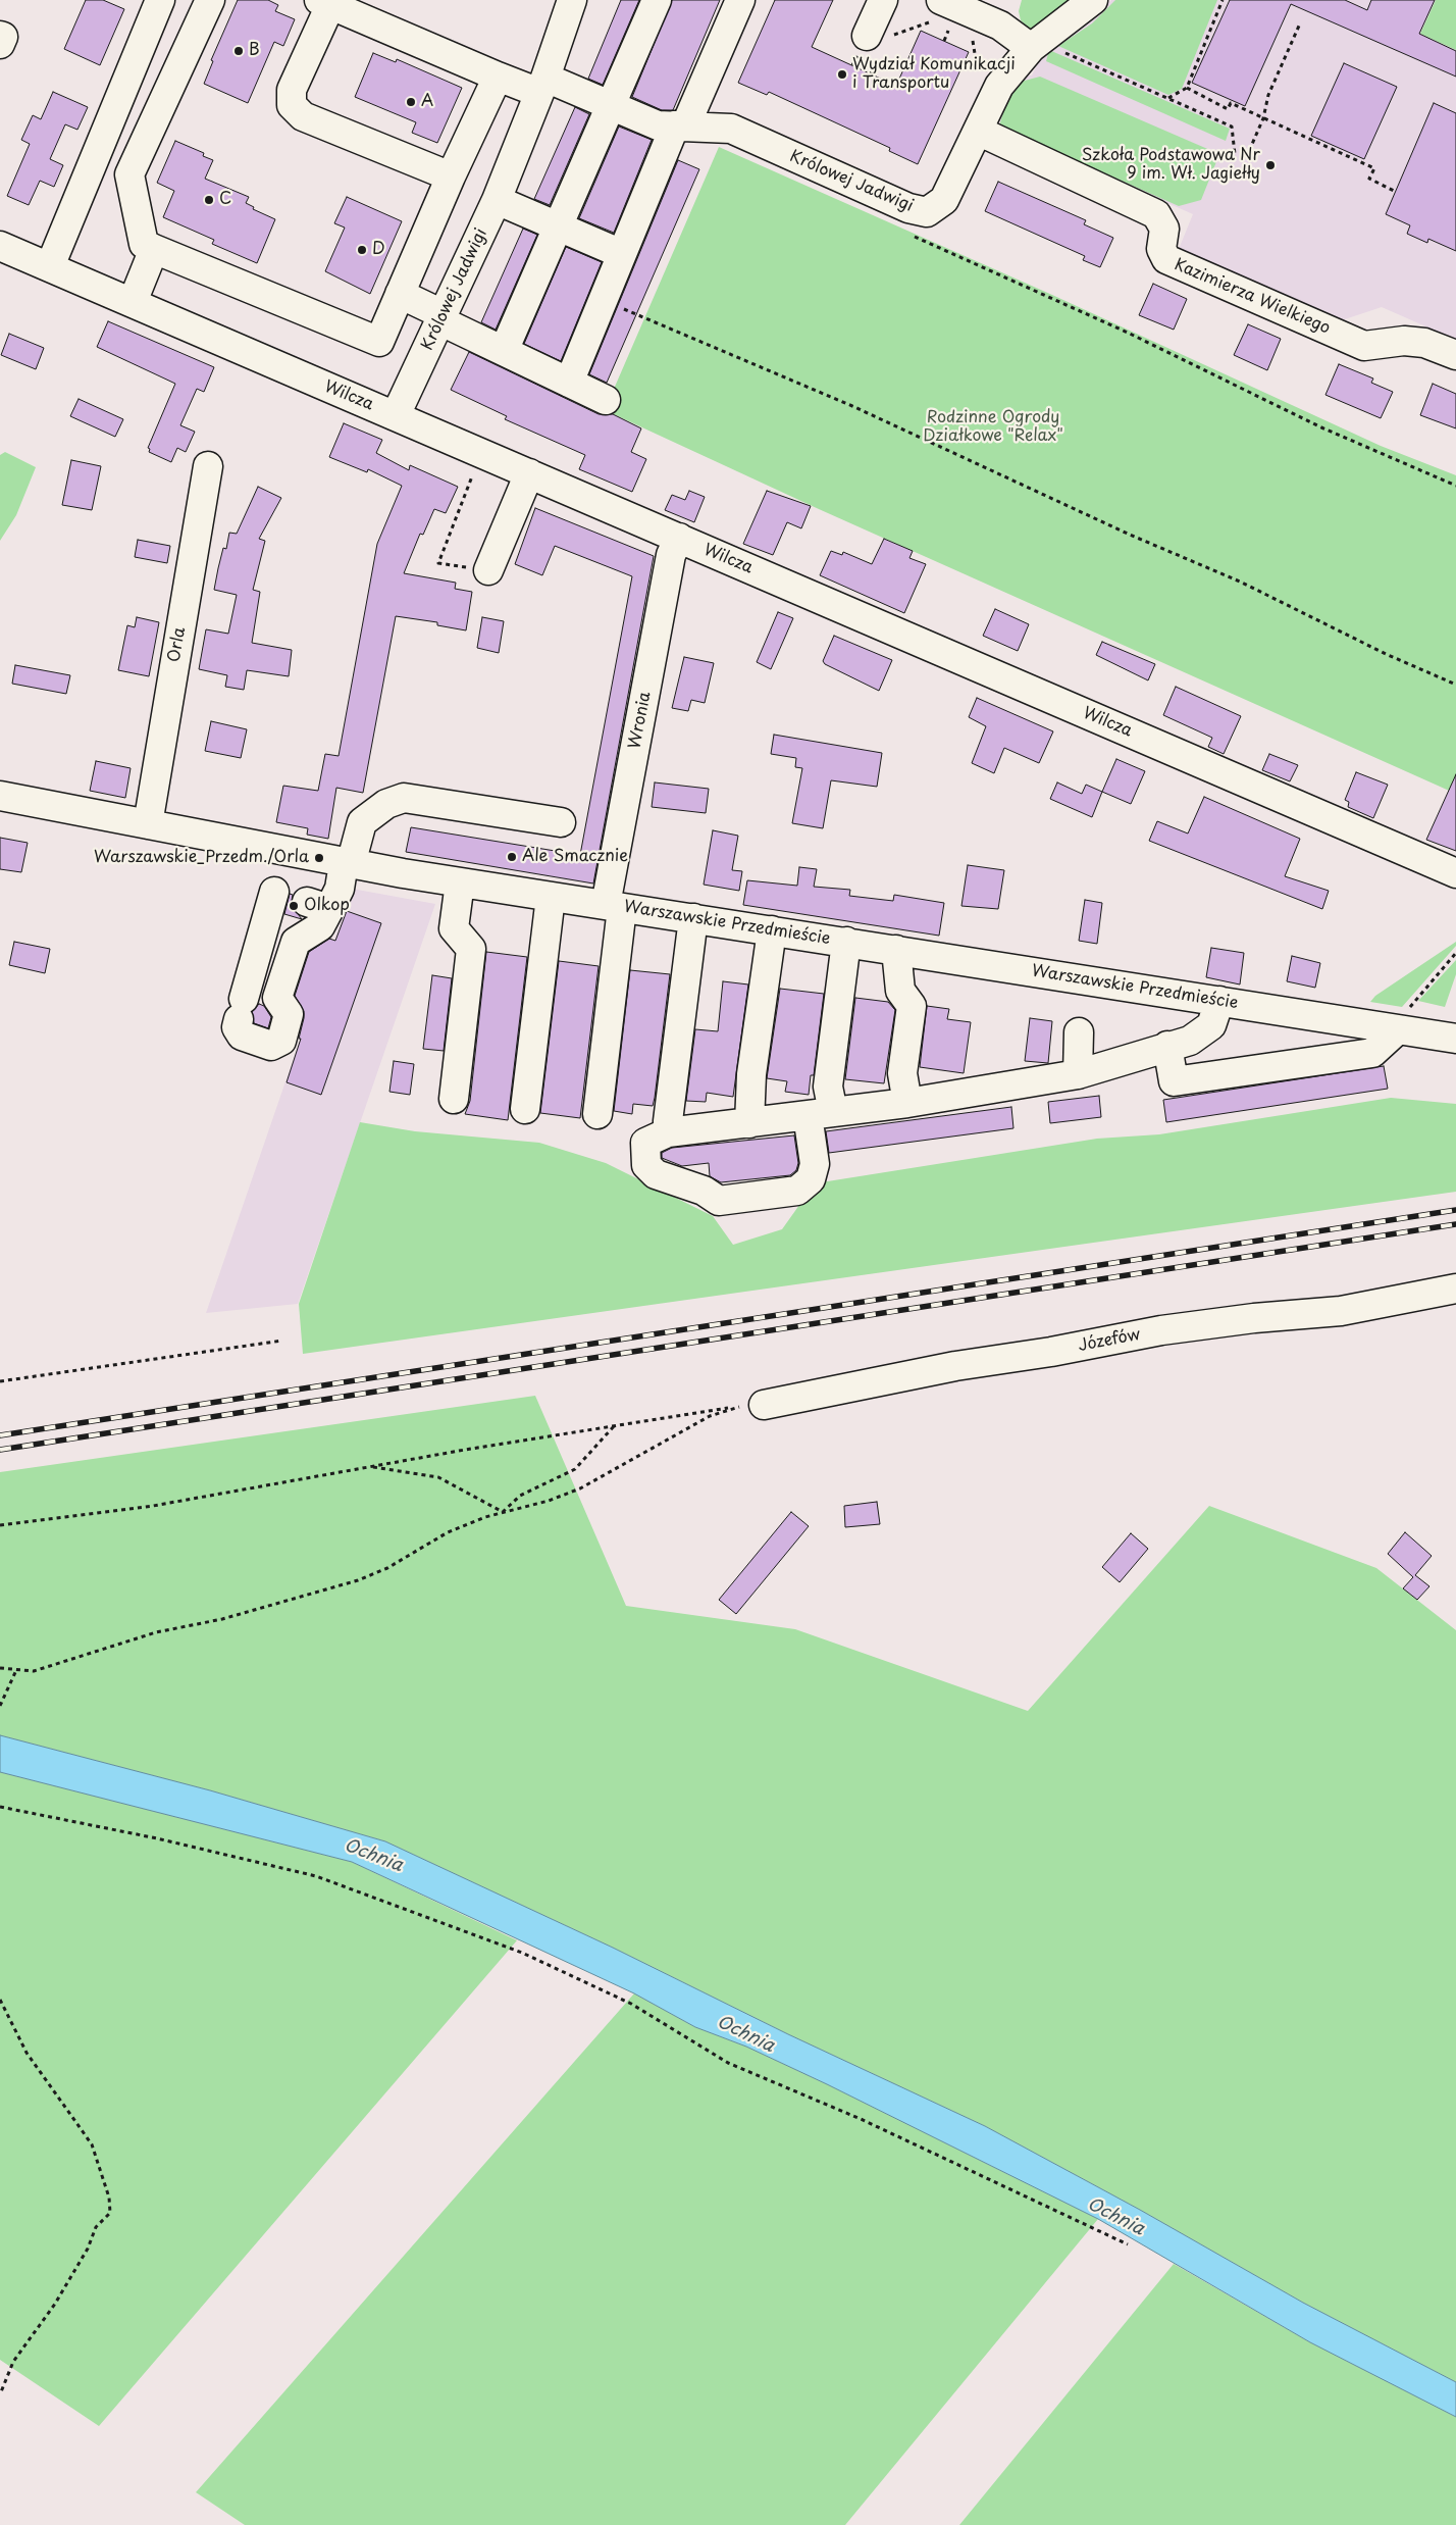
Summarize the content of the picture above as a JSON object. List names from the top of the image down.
{
  "streets": {
    "street": [
      "Królowej Jadwigi",
      "Kazimierza Wielkiego",
      "Wilcza",
      "Orla",
      "Wronia",
      "Warszawskie Przedmieście",
      "Józefów"
    ]
  },
  "crossings": [
    ["Królowej Jadwigi", "Kazimierza Wielkiego"],
    ["Królowej Jadwigi", "Wilcza"],
    ["Wilcza", "Wronia"],
    ["Orla", "Warszawskie Przedmieście"],
    ["Wronia", "Warszawskie Przedmieście"]
  ],
  "water": ["Ochnia"],
  "parks": ["Rodzinne Ogrody Działkowe \"Relax\""],
  "places": [
    "B",
    "Wydział Komunikacji i Transportu",
    "A",
    "Szkoła Podstawowa Nr 9 im. Wł. Jagiełły",
    "C",
    "D",
    "Ale Smacznie",
    "Warszawskie_Przedm./Orla",
    "Olkop"
  ]
}
